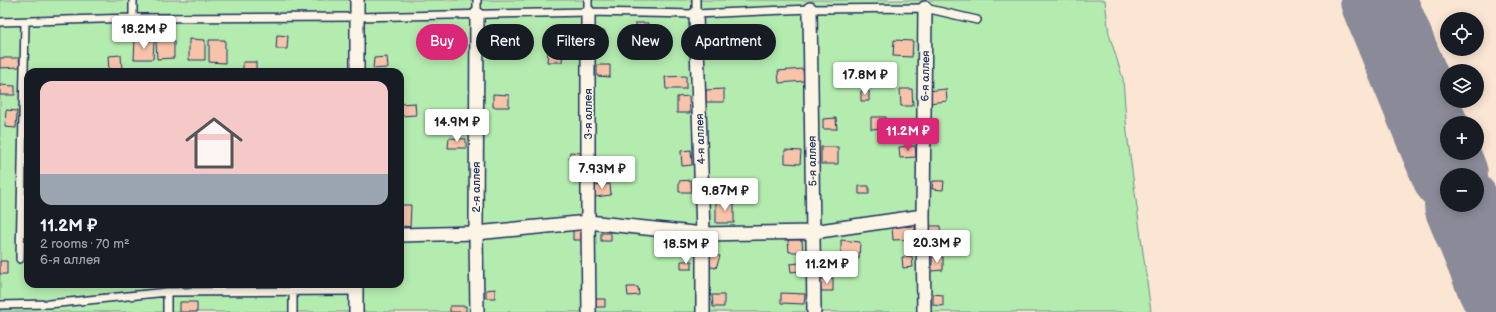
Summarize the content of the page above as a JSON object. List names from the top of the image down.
{
  "streets": {
    "street": [
      "6-я аллея",
      "3-я аллея",
      "4-я аллея",
      "5-я аллея",
      "2-я аллея"
    ]
  },
  "page": {
    "map_buttons": ["+", "−"],
    "price": [
      "18.2M ₽",
      "17.8M ₽",
      "14.9M ₽",
      "11.2M ₽",
      "7.93M ₽",
      "9.87M ₽",
      "20.3M ₽",
      "18.5M ₽",
      "11.2M ₽"
    ],
    "chip": [
      "Buy",
      "Rent",
      "Filters",
      "New",
      "Apartment"
    ],
    "list": [
      {
        "name": "11.2M ₽",
        "note": "2 rooms · 70 m² · 6-я аллея"
      }
    ]
  }
}
